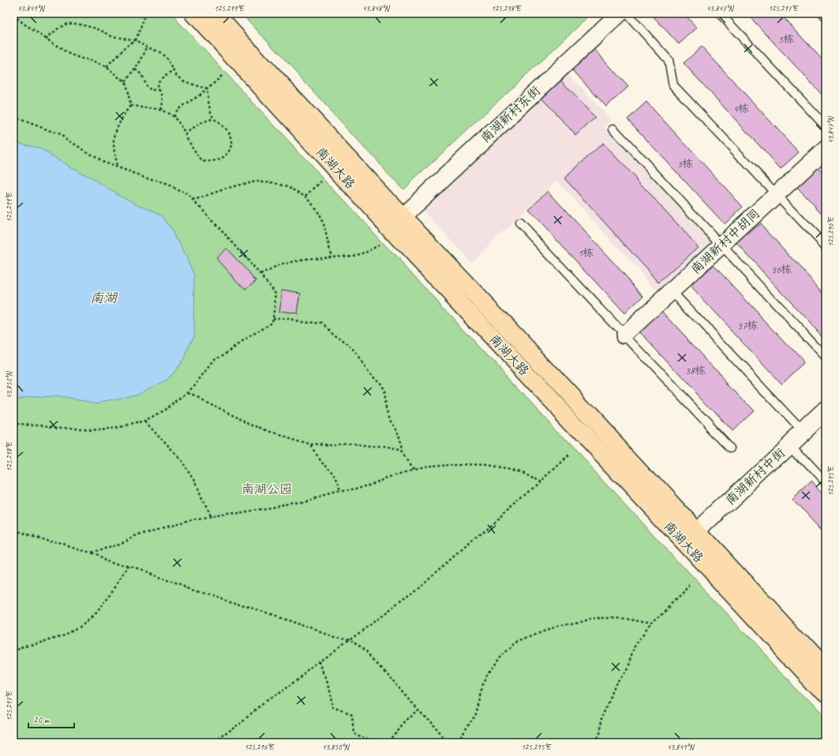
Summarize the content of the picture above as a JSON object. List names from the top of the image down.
{
  "streets": {
    "main road": ["南湖大路"],
    "street": ["南湖新村东街", "南湖新村中胡同", "南湖新村中街"]
  },
  "crossings": [
    ["南湖新村东街", "南湖大路"],
    ["南湖大路", "南湖新村中街"]
  ],
  "water": ["南湖"],
  "parks": ["南湖公园"],
  "house_numbers": [
    "5栋",
    "4栋",
    "3栋",
    "1栋",
    "36栋",
    "37栋",
    "38栋"
  ],
  "scale_bar": "20 m",
  "coordinates": [
    "43.849°N",
    "125.299°E",
    "43.848°N",
    "125.298°E",
    "43.847°N",
    "125.297°E",
    "125.296°E",
    "43.850°N",
    "125.295°E"
  ]
}
